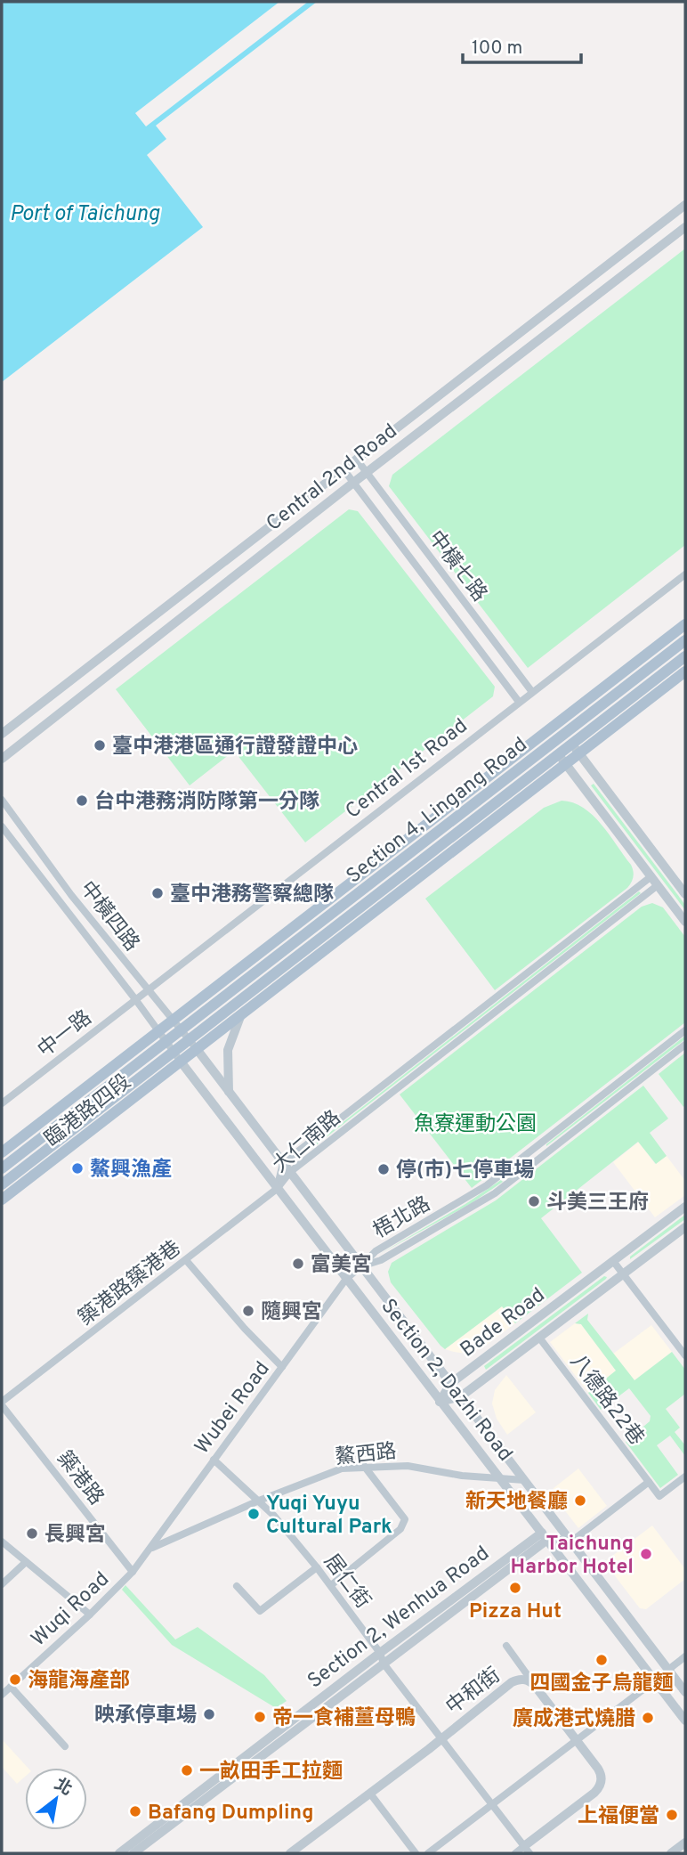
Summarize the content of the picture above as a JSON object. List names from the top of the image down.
{
  "streets": {
    "main road": ["Section 4, Lingang Road", "臨港路四段"],
    "street": [
      "Central 2nd Road",
      "中橫七路",
      "Central 1st Road",
      "中橫四路",
      "中一路",
      "大仁南路",
      "梧北路",
      "築港路築港巷",
      "Bade Road",
      "Section 2, Dazhi Road",
      "八德路22巷",
      "Wubei Road",
      "鰲西路",
      "築港路",
      "居仁街",
      "Wuqi Road",
      "Section 2, Wenhua Road",
      "中和街"
    ]
  },
  "crossings": [
    ["Central 2nd Road", "中橫七路"],
    ["中橫七路", "Central 1st Road"],
    ["Central 1st Road", "中橫四路"],
    ["Central 1st Road", "中一路"],
    ["Section 4, Lingang Road", "中橫四路"],
    ["Section 4, Lingang Road", "臨港路四段"],
    ["中橫四路", "中一路"],
    ["中橫四路", "臨港路四段"],
    ["中橫四路", "Section 2, Dazhi Road"],
    ["臨港路四段", "Section 2, Dazhi Road"],
    ["大仁南路", "築港路築港巷"],
    ["大仁南路", "Section 2, Dazhi Road"],
    ["梧北路", "Section 2, Dazhi Road"],
    ["梧北路", "Wubei Road"],
    ["築港路築港巷", "Section 2, Dazhi Road"],
    ["築港路築港巷", "築港路"],
    ["Bade Road", "Section 2, Dazhi Road"],
    ["Bade Road", "八德路22巷"],
    ["Section 2, Dazhi Road", "Wubei Road"],
    ["Section 2, Dazhi Road", "鰲西路"],
    ["Section 2, Dazhi Road", "Section 2, Wenhua Road"],
    ["Wubei Road", "鰲西路"],
    ["Wubei Road", "築港路"],
    ["Wubei Road", "居仁街"],
    ["Wubei Road", "Wuqi Road"],
    ["鰲西路", "居仁街"],
    ["築港路", "Wuqi Road"],
    ["居仁街", "Section 2, Wenhua Road"],
    ["居仁街", "中和街"]
  ],
  "water": ["Port of Taichung"],
  "parks": ["魚寮運動公園"],
  "places": [
    "臺中港港區通行證發證中心",
    "台中港務消防隊第一分隊",
    "臺中港務警察總隊",
    "鰲興漁產",
    "停(市)七停車場",
    "斗美三王府",
    "富美宮",
    "隨興宮",
    "新天地餐廳",
    "Yuqi Yuyu Cultural Park",
    "長興宮",
    "Taichung Harbor Hotel",
    "Pizza Hut",
    "四國金子烏龍麵",
    "海龍海產部",
    "映承停車場",
    "帝一食補薑母鴨",
    "廣成港式燒腊",
    "一畝田手工拉麵",
    "Bafang Dumpling",
    "上福便當"
  ],
  "scale_bar": "100 m",
  "north": "top right"
}
